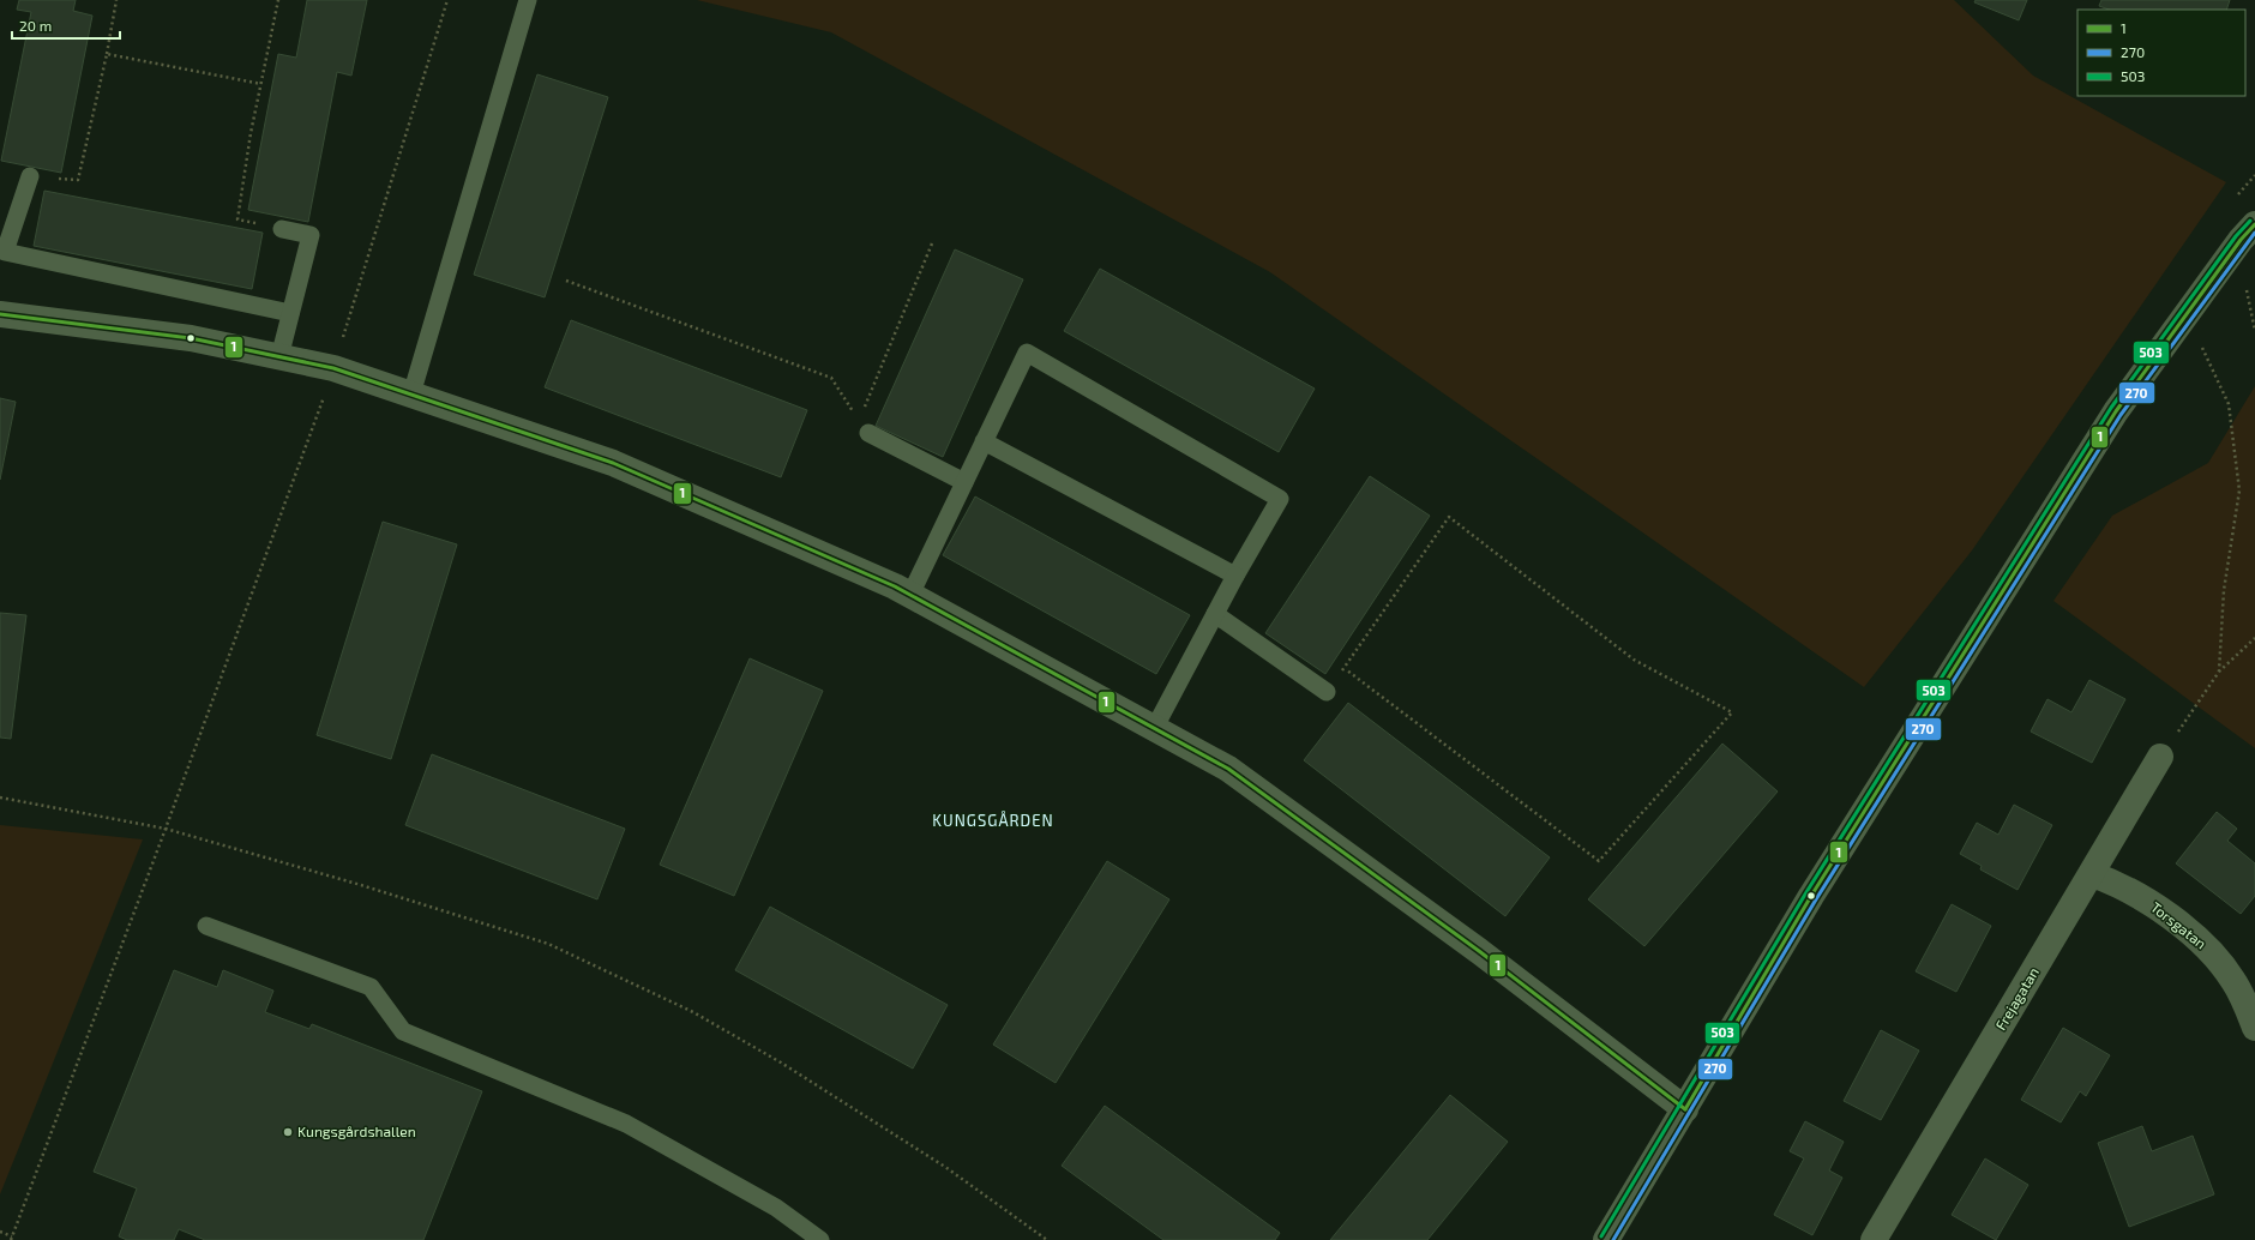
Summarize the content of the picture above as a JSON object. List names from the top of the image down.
{
  "streets": {
    "street": ["Torsgatan", "Frejagatan"]
  },
  "crossings": [
    ["Torsgatan", "Frejagatan"]
  ],
  "districts": ["KUNGSGÅRDEN"],
  "places": ["Kungsgårdshallen"],
  "lines": ["transit line 503", "transit line 1", "transit line 270"],
  "legend": ["1", "270", "503"],
  "scale_bar": "20 m"
}
